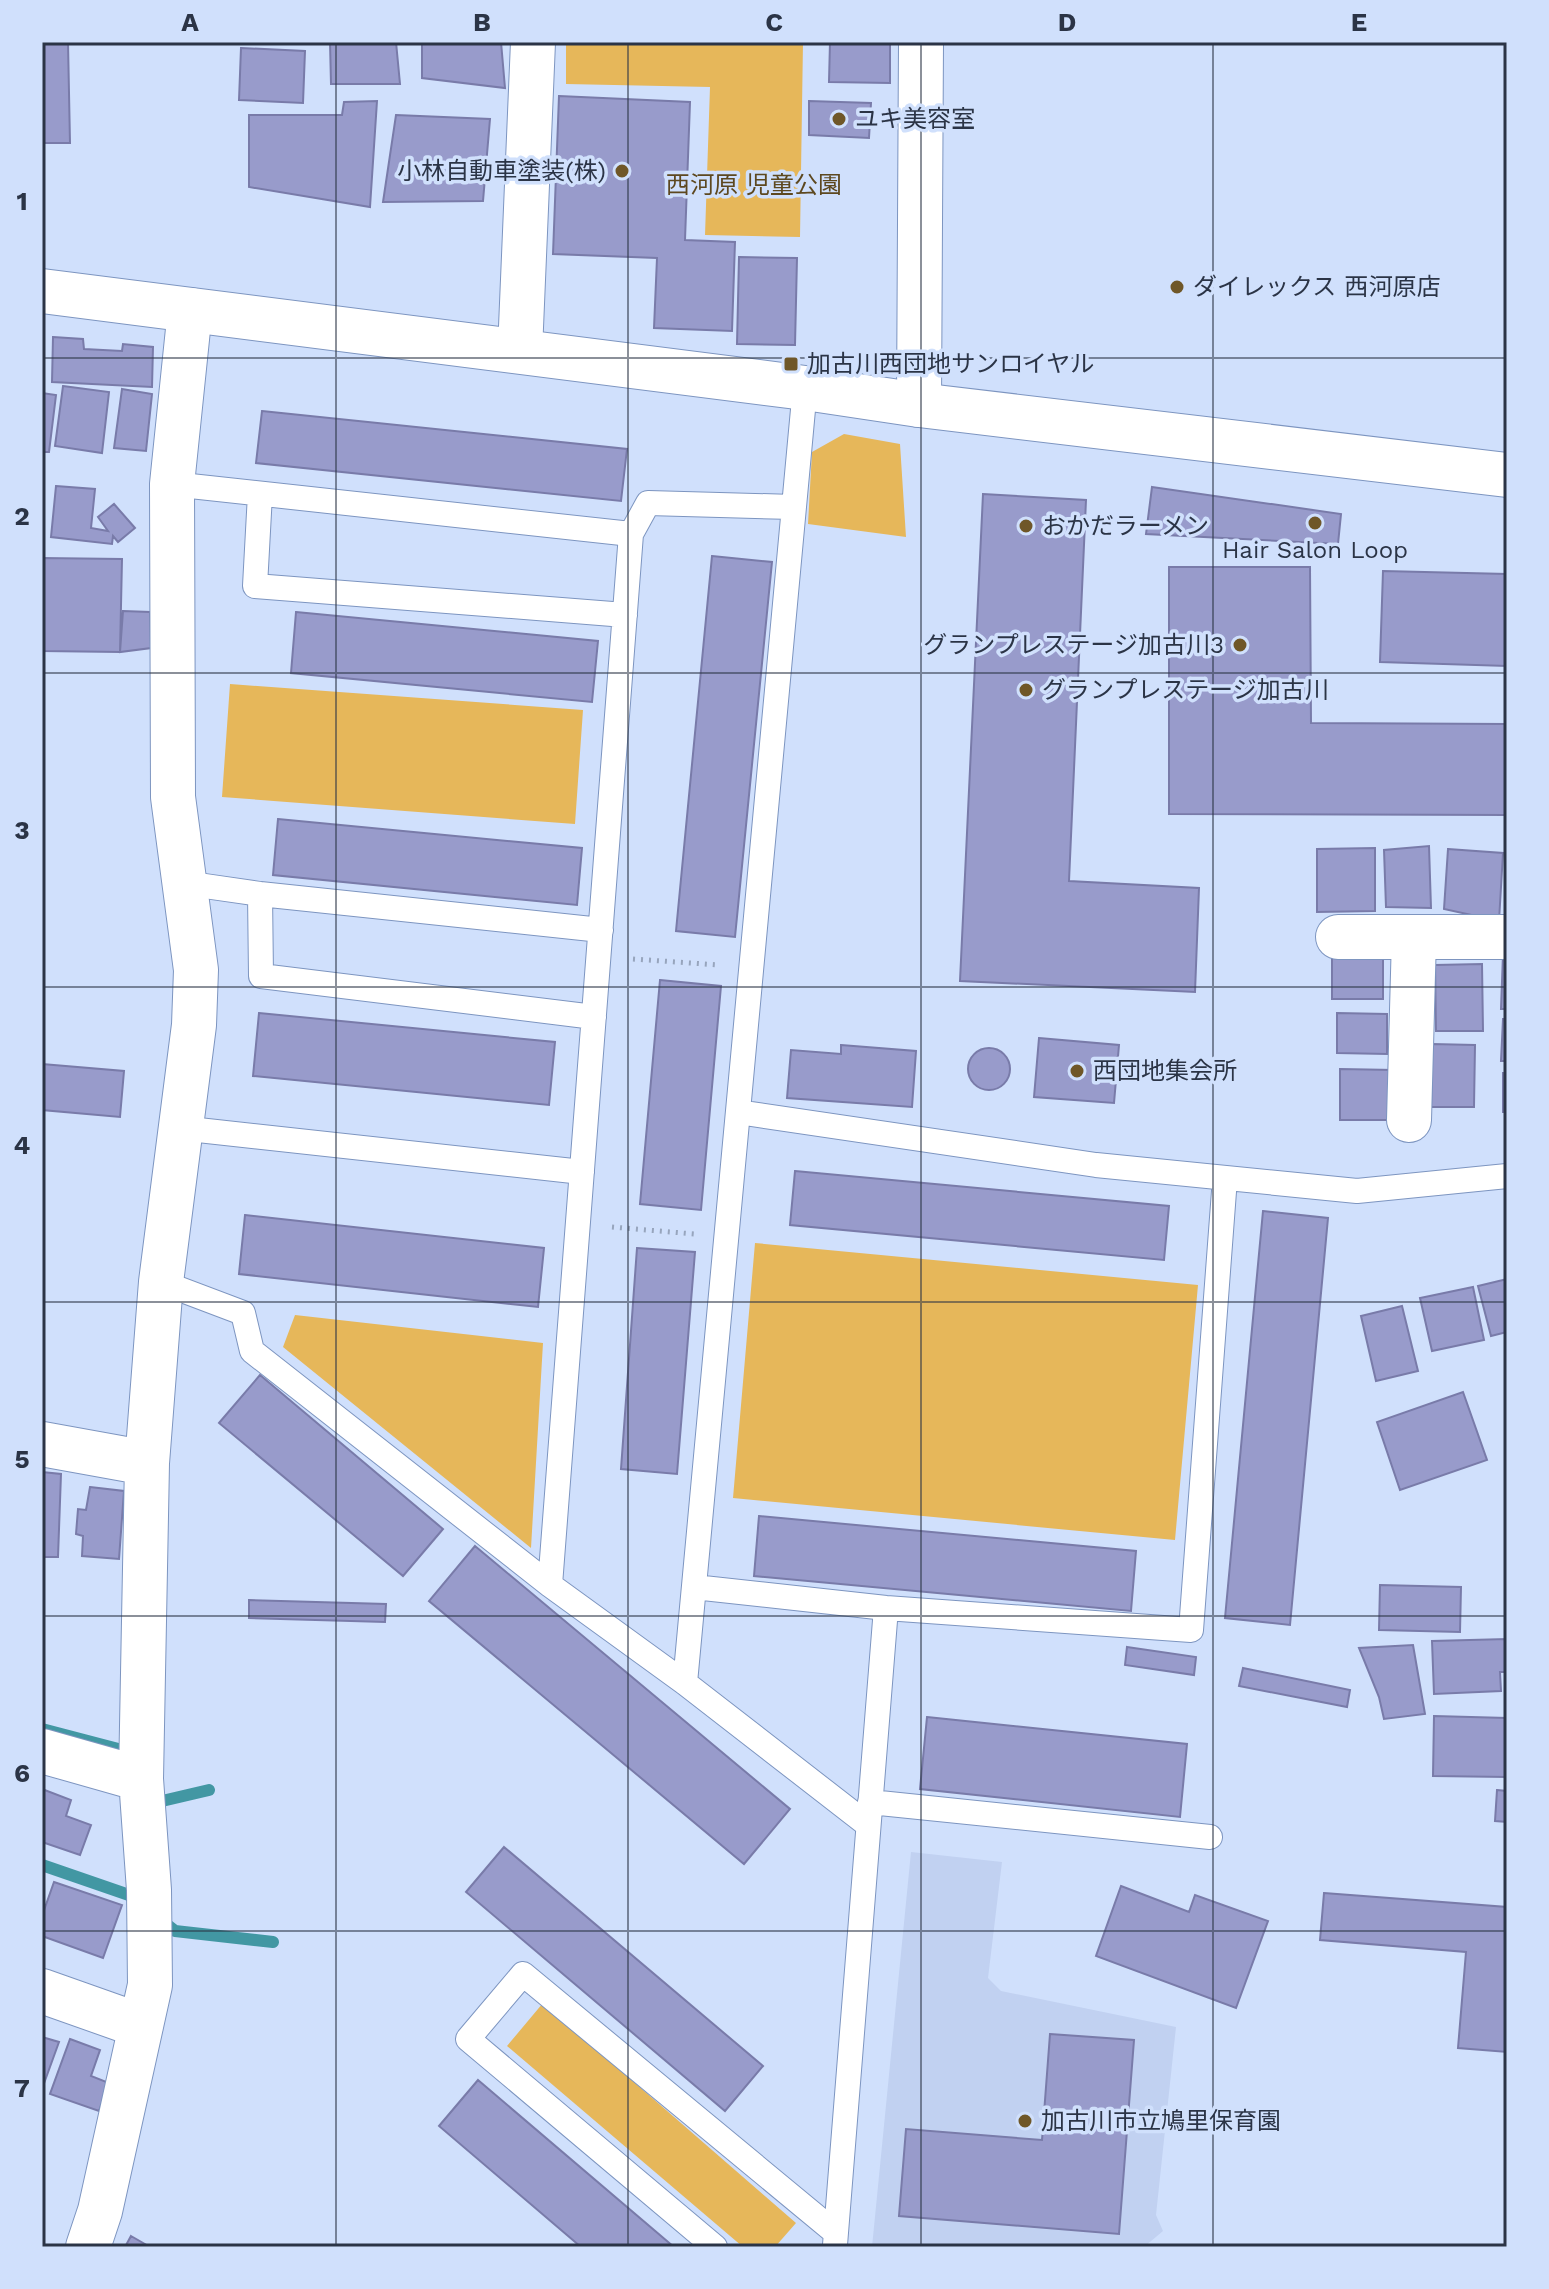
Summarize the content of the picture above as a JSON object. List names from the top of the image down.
{
  "parks": ["西河原 児童公園"],
  "places": {
    "other": [
      "ユキ美容室",
      "小林自動車塗装(株)",
      "ダイレックス 西河原店",
      "Hair Salon Loop",
      "おかだラーメン",
      "グランプレステージ加古川3",
      "グランプレステージ加古川",
      "西団地集会所",
      "加古川市立鳩里保育園"
    ],
    "transit": ["加古川西団地サンロイヤル"]
  },
  "grid": {
    "columns": [
      "A",
      "B",
      "C",
      "D",
      "E"
    ],
    "rows": [
      "1",
      "2",
      "3",
      "4",
      "5",
      "6",
      "7"
    ]
  }
}
